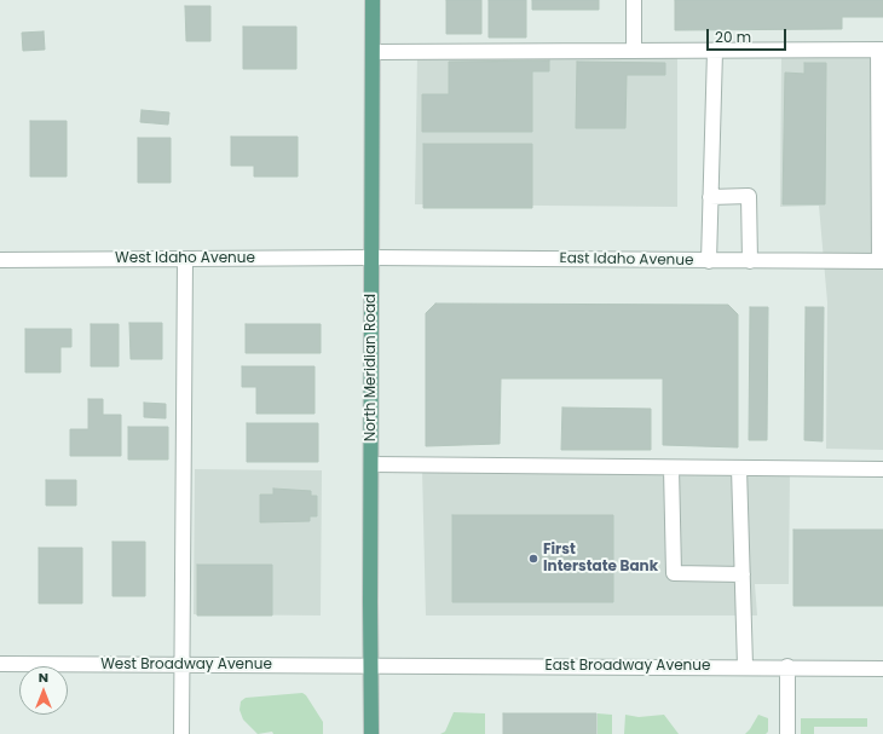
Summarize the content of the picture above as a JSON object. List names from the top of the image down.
{
  "streets": {
    "main road": ["North Meridian Road"],
    "street": [
      "West Idaho Avenue",
      "East Idaho Avenue",
      "West Broadway Avenue",
      "East Broadway Avenue"
    ]
  },
  "crossings": [
    ["West Idaho Avenue", "East Idaho Avenue"],
    ["West Idaho Avenue", "North Meridian Road"],
    ["East Idaho Avenue", "North Meridian Road"],
    ["North Meridian Road", "West Broadway Avenue"],
    ["North Meridian Road", "East Broadway Avenue"],
    ["West Broadway Avenue", "East Broadway Avenue"]
  ],
  "places": ["First Interstate Bank"],
  "scale_bar": "20 m",
  "north": "top"
}
